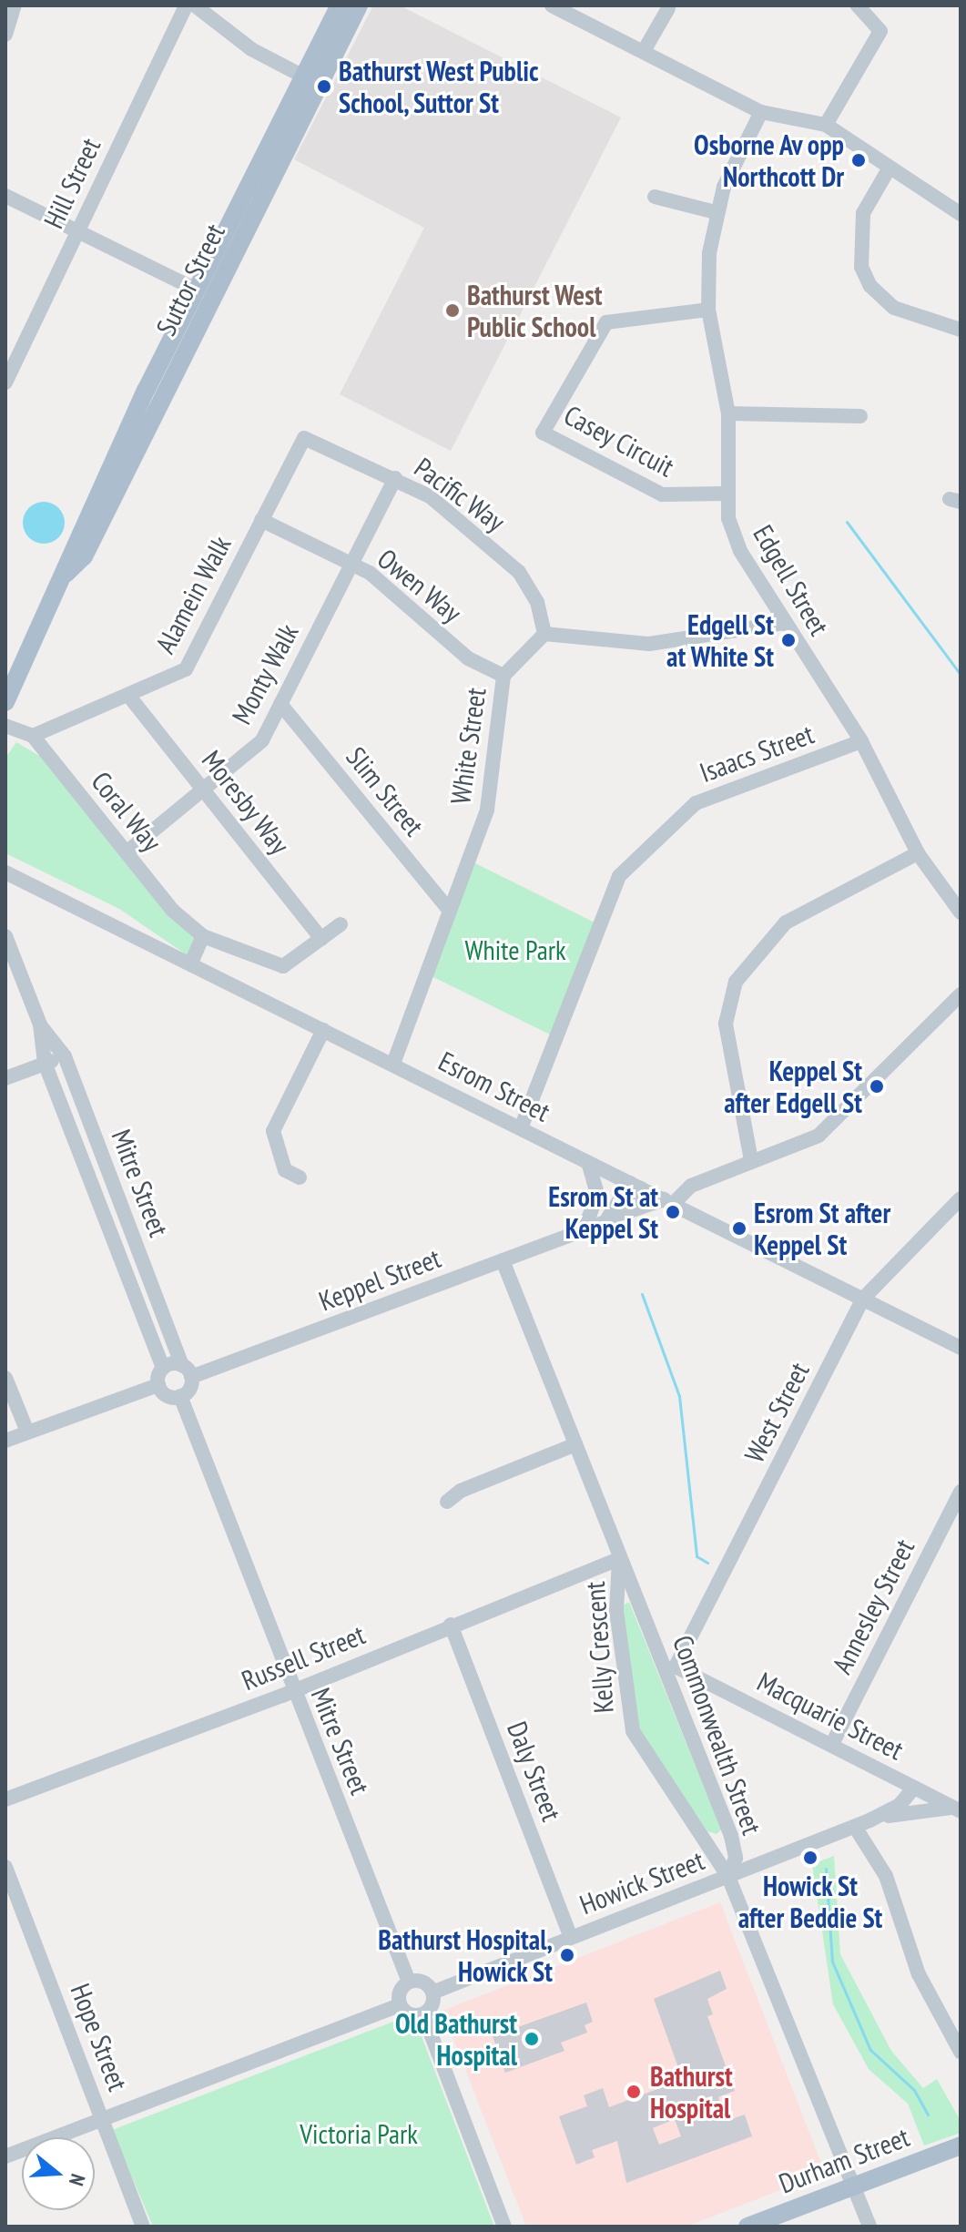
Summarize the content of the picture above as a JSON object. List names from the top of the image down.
{
  "streets": {
    "main road": ["Suttor Street", "Durham Street"],
    "street": [
      "Hill Street",
      "Casey Circuit",
      "Pacific Way",
      "Edgell Street",
      "Owen Way",
      "Alamein Walk",
      "Monty Walk",
      "White Street",
      "Isaacs Street",
      "Slim Street",
      "Moresby Way",
      "Coral Way",
      "Esrom Street",
      "Mitre Street",
      "Keppel Street",
      "West Street",
      "Annesley Street",
      "Kelly Crescent",
      "Russell Street",
      "Macquarie Street",
      "Commonwealth Street",
      "Daly Street",
      "Howick Street",
      "Hope Street"
    ]
  },
  "crossings": [
    ["Casey Circuit", "Edgell Street"],
    ["Pacific Way", "Alamein Walk"],
    ["Pacific Way", "Monty Walk"],
    ["Pacific Way", "White Street"],
    ["Edgell Street", "Isaacs Street"],
    ["Owen Way", "Alamein Walk"],
    ["Owen Way", "Monty Walk"],
    ["Owen Way", "White Street"],
    ["Alamein Walk", "Moresby Way"],
    ["Alamein Walk", "Coral Way"],
    ["Monty Walk", "Slim Street"],
    ["Monty Walk", "Moresby Way"],
    ["Monty Walk", "Coral Way"],
    ["White Street", "Slim Street"],
    ["White Street", "Esrom Street"],
    ["Isaacs Street", "Esrom Street"],
    ["Moresby Way", "Coral Way"],
    ["Esrom Street", "Keppel Street"],
    ["Esrom Street", "West Street"],
    ["Mitre Street", "Keppel Street"],
    ["Mitre Street", "Russell Street"],
    ["Mitre Street", "Howick Street"],
    ["Keppel Street", "Commonwealth Street"],
    ["West Street", "Macquarie Street"],
    ["West Street", "Commonwealth Street"],
    ["Annesley Street", "Macquarie Street"],
    ["Kelly Crescent", "Russell Street"],
    ["Kelly Crescent", "Commonwealth Street"],
    ["Kelly Crescent", "Howick Street"],
    ["Russell Street", "Commonwealth Street"],
    ["Russell Street", "Daly Street"],
    ["Macquarie Street", "Commonwealth Street"],
    ["Macquarie Street", "Howick Street"],
    ["Commonwealth Street", "Howick Street"],
    ["Commonwealth Street", "Durham Street"],
    ["Daly Street", "Howick Street"]
  ],
  "parks": ["White Park", "Victoria Park"],
  "places": [
    "Bathurst West Public School, Suttor St",
    "Osborne Av opp Northcott Dr",
    "Bathurst West Public School",
    "Edgell St at White St",
    "Keppel St after Edgell St",
    "Esrom St at Keppel St",
    "Esrom St after Keppel St",
    "Howick St after Beddie St",
    "Bathurst Hospital, Howick St",
    "Old Bathurst Hospital",
    "Bathurst Hospital"
  ],
  "north": "right"
}
